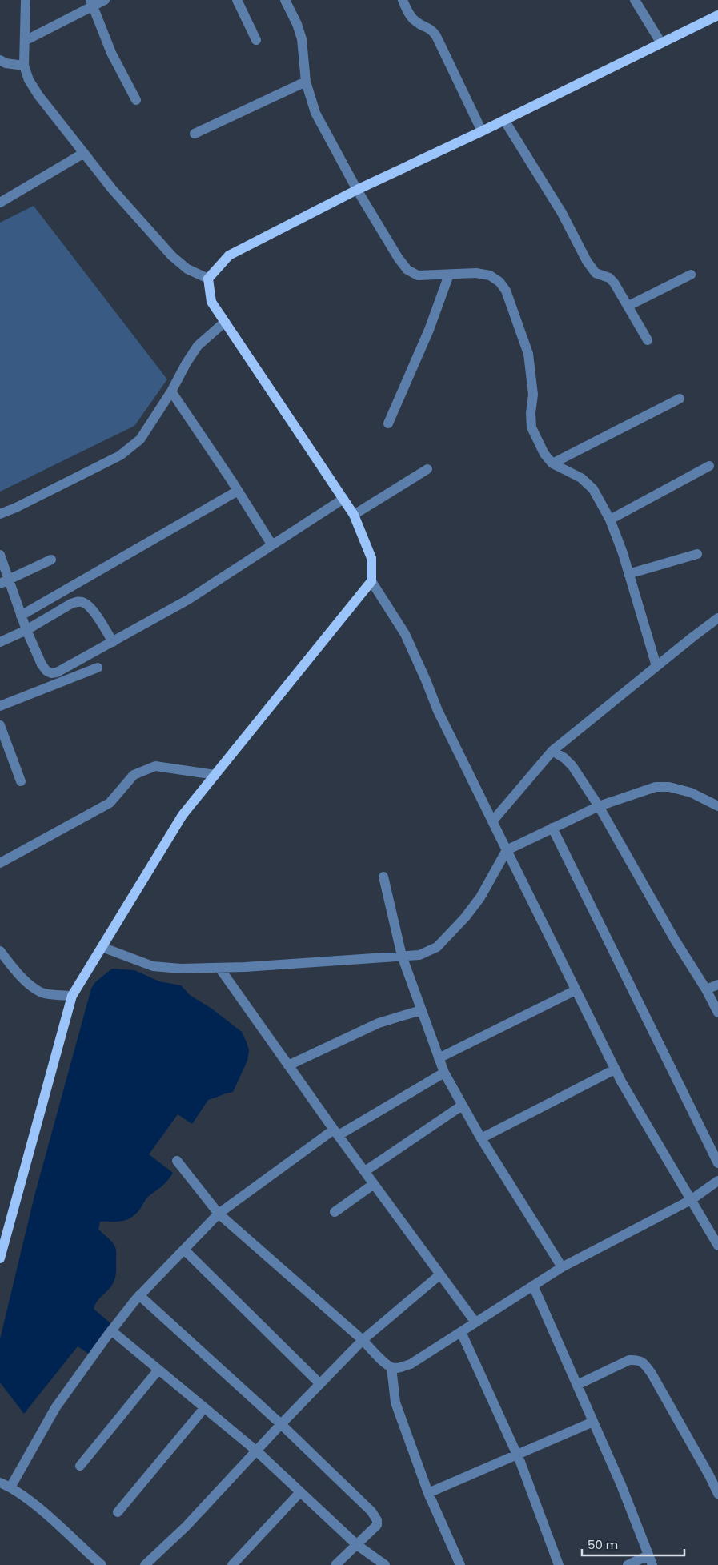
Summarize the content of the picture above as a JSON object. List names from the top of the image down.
{
  "scale_bar": "50 m"
}
